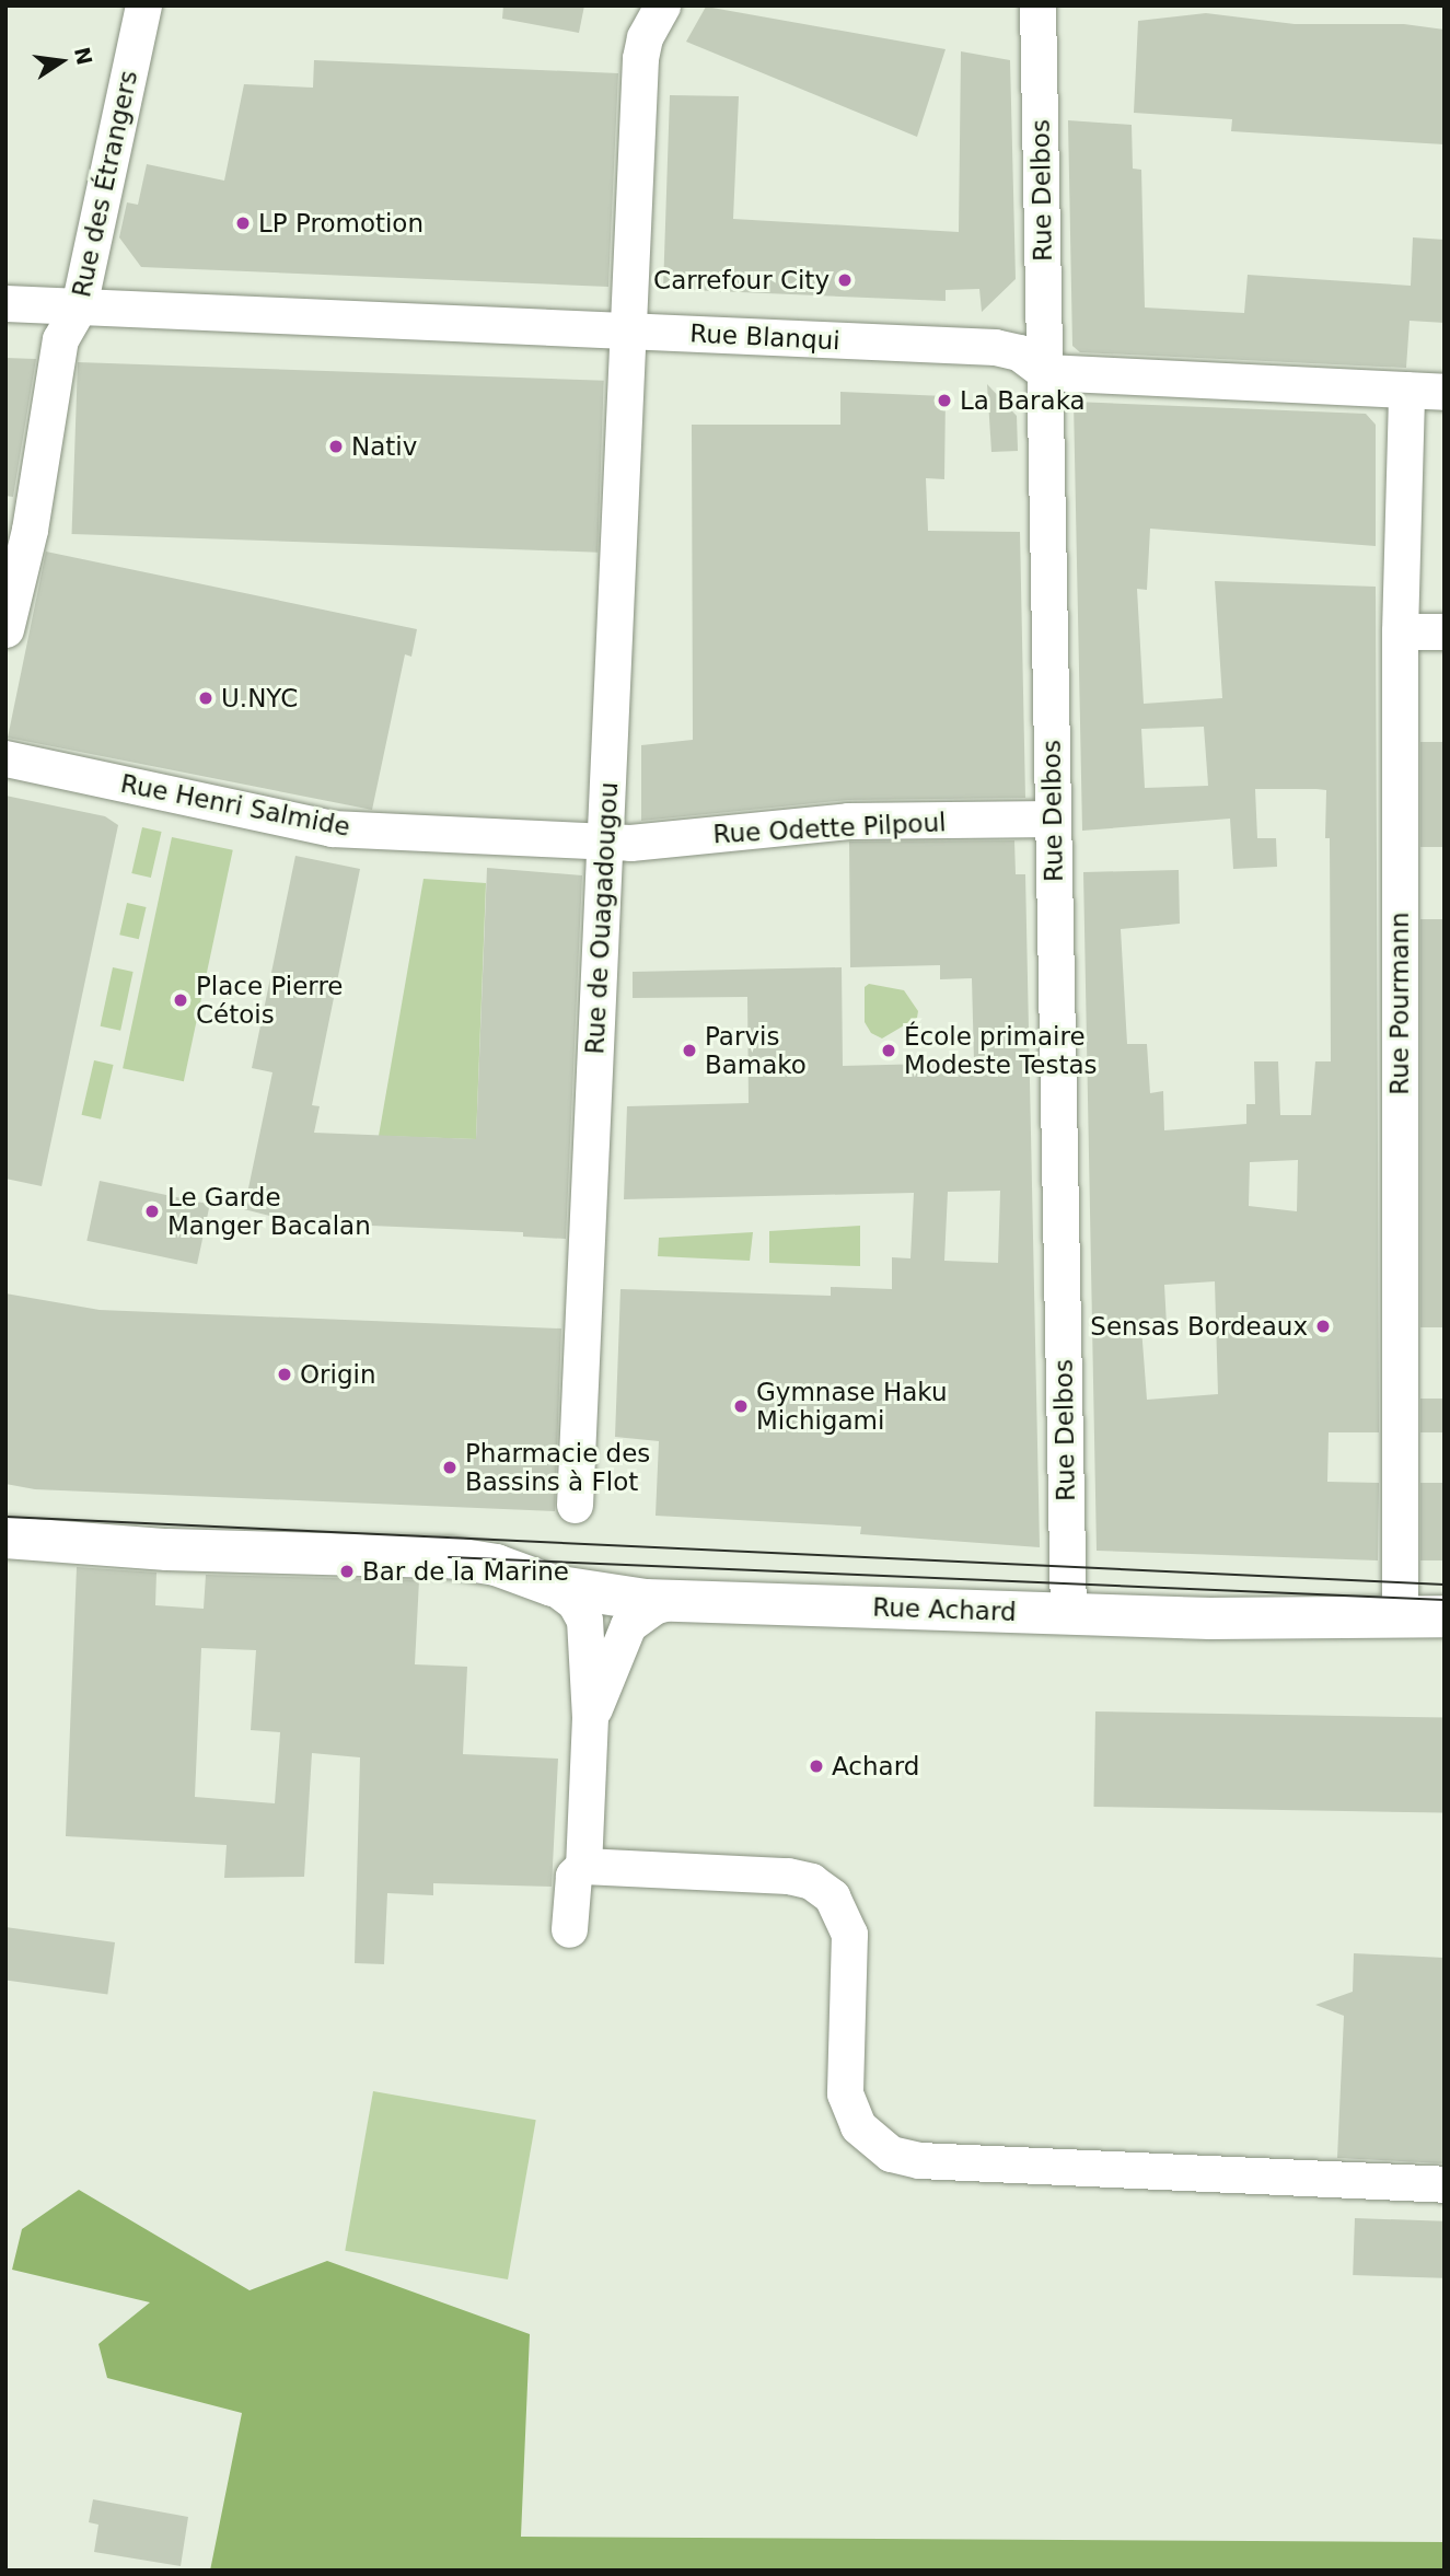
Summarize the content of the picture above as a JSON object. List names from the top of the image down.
{
  "streets": {
    "street": [
      "Rue des Étrangers",
      "Rue Delbos",
      "Rue Blanqui",
      "Rue Henri Salmide",
      "Rue Odette Pilpoul",
      "Rue de Ouagadougou",
      "Rue Pourmann",
      "Rue Achard"
    ]
  },
  "crossings": [
    ["Rue des Étrangers", "Rue Blanqui"],
    ["Rue Delbos", "Rue Blanqui"],
    ["Rue Delbos", "Rue Odette Pilpoul"],
    ["Rue Delbos", "Rue Achard"],
    ["Rue Blanqui", "Rue de Ouagadougou"],
    ["Rue Henri Salmide", "Rue Odette Pilpoul"],
    ["Rue Henri Salmide", "Rue de Ouagadougou"],
    ["Rue Odette Pilpoul", "Rue de Ouagadougou"],
    ["Rue Pourmann", "Rue Achard"]
  ],
  "places": [
    "LP Promotion",
    "Carrefour City",
    "La Baraka",
    "Nativ",
    "U.NYC",
    "Place Pierre Cétois",
    "Parvis Bamako",
    "École primaire Modeste Testas",
    "Le Garde Manger Bacalan",
    "Sensas Bordeaux",
    "Origin",
    "Gymnase Haku Michigami",
    "Pharmacie des Bassins à Flot",
    "Bar de la Marine",
    "Achard"
  ],
  "north": "right"
}
